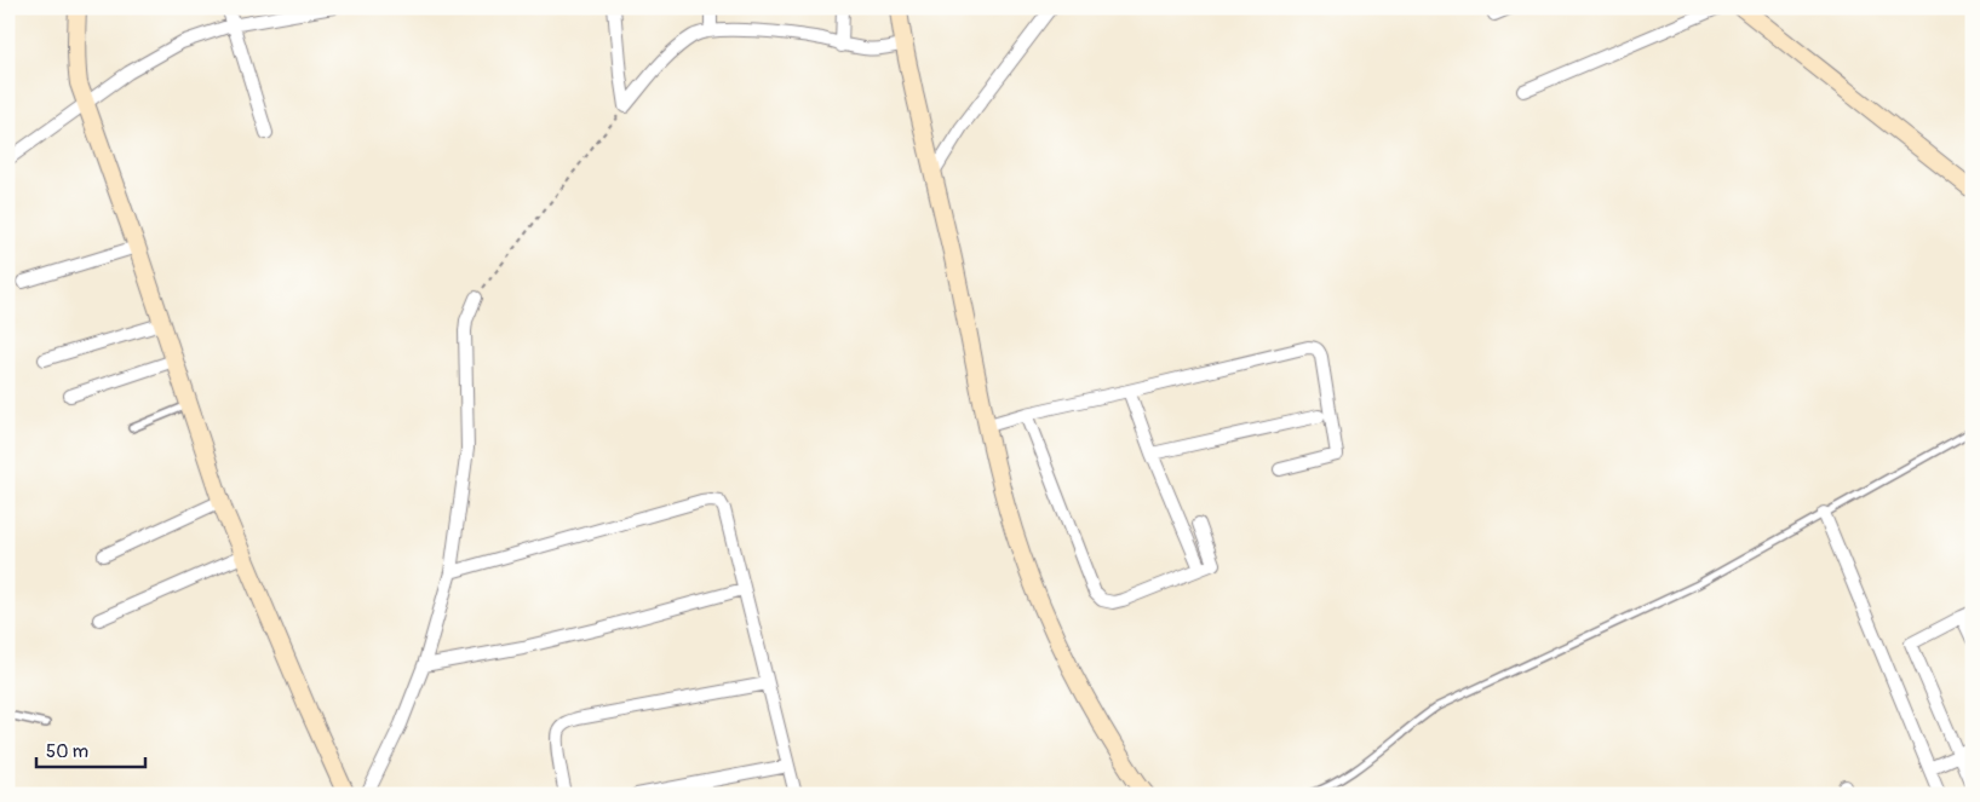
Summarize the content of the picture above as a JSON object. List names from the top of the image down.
{
  "scale_bar": "50 m"
}
